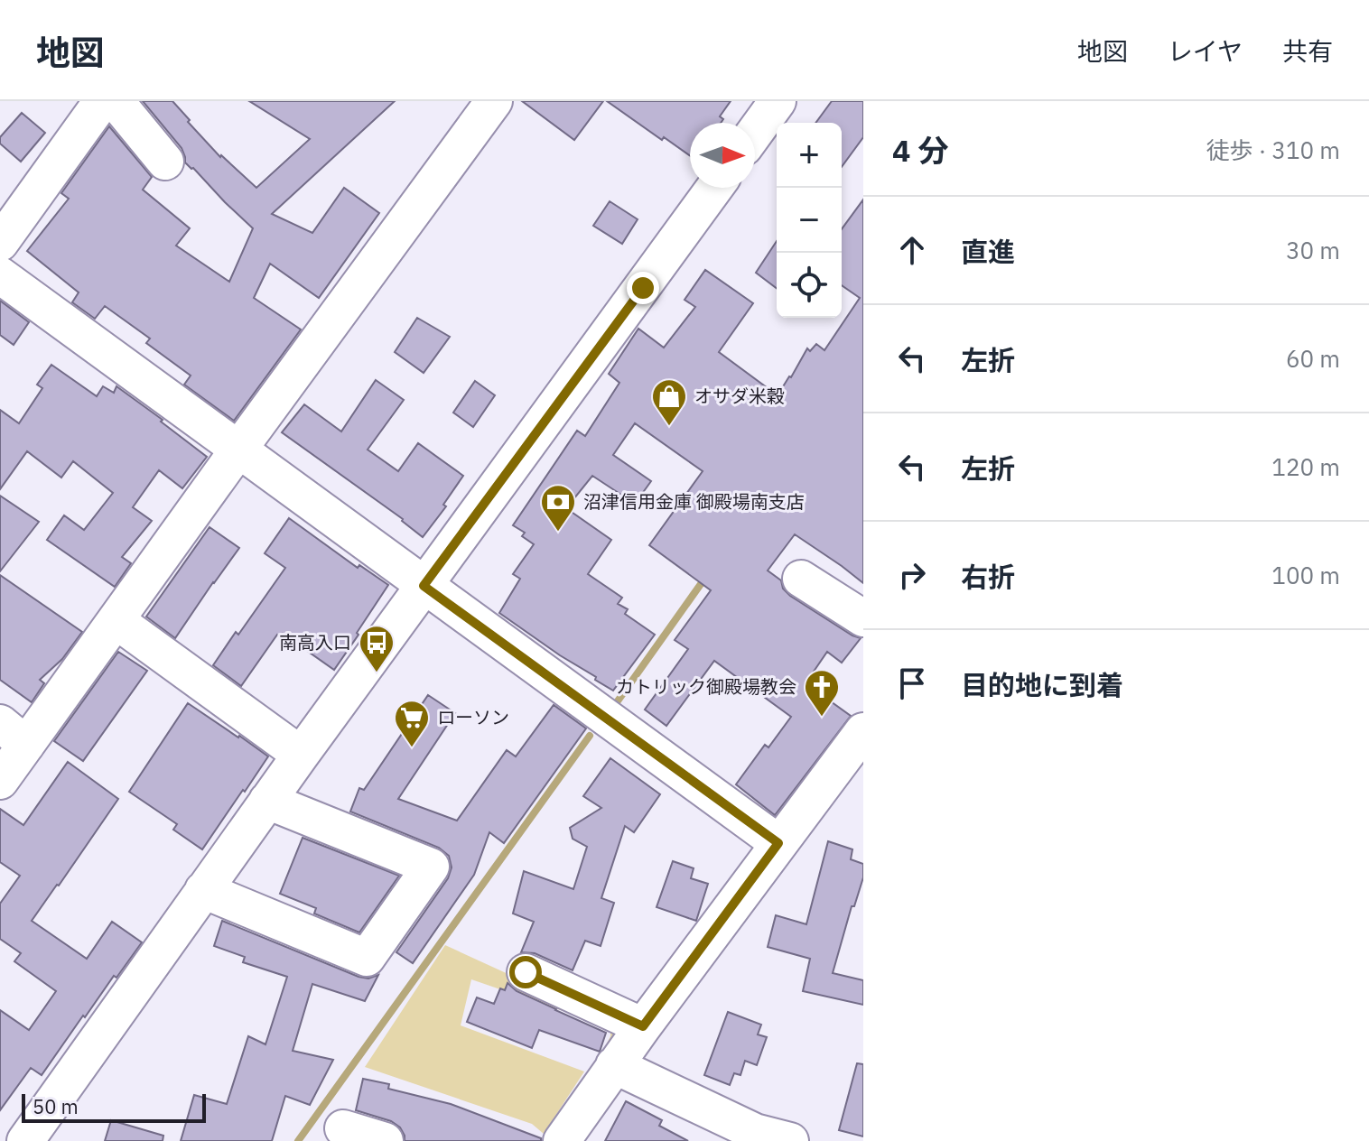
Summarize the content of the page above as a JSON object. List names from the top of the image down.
{
  "places": {
    "shop": ["オサダ米穀"],
    "bank": ["沼津信用金庫 御殿場南支店"],
    "bus stop": ["南高入口"],
    "church": ["カトリック御殿場教会"],
    "supermarket": ["ローソン"]
  },
  "scale_bar": "50 m",
  "north": "right",
  "page": {
    "header": "地図",
    "nav": ["地図", "レイヤ", "共有"],
    "heading": ["4 分", "徒歩 · 310 m"],
    "map_buttons": ["+", "−"],
    "list": [
      ["直進", "30 m"],
      ["左折", "60 m"],
      ["左折", "120 m"],
      ["右折", "100 m"],
      "目的地に到着"
    ],
    "scale": "50 m"
  }
}
